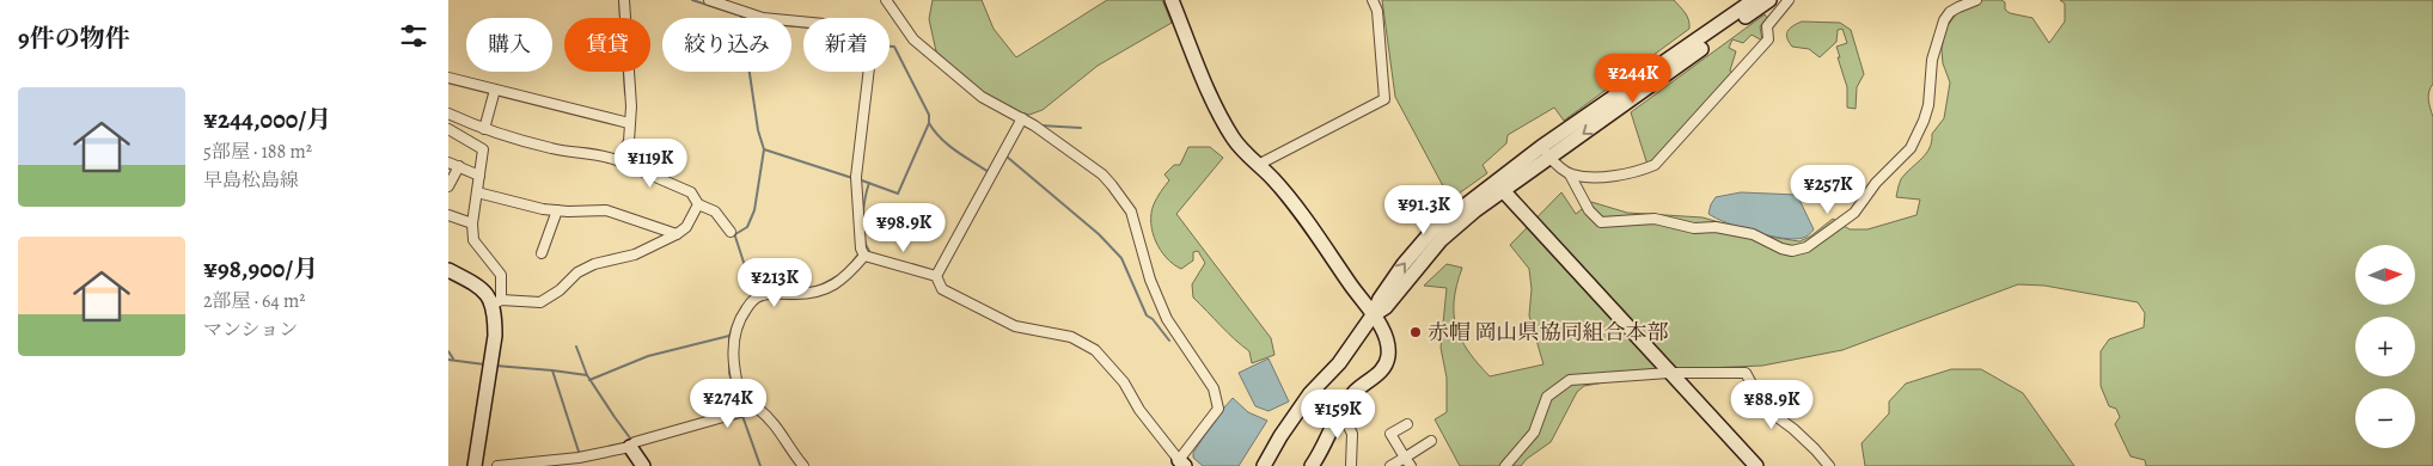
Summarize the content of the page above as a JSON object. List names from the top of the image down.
{
  "places": ["赤帽 岡山県協同組合本部"],
  "north": "right",
  "page": {
    "heading": "9件の物件",
    "chip": [
      "購入",
      "賃貸",
      "絞り込み",
      "新着"
    ],
    "price": [
      "¥244K",
      "¥119K",
      "¥257K",
      "¥91.3K",
      "¥98.9K",
      "¥213K",
      "¥274K",
      "¥88.9K",
      "¥159K"
    ],
    "list": [
      {
        "name": "¥244,000/月",
        "note": "5部屋 · 188 m² · 早島松島線"
      },
      {
        "name": "¥98,900/月",
        "note": "2部屋 · 64 m² · マンション"
      }
    ],
    "map_buttons": ["+", "−"]
  }
}
